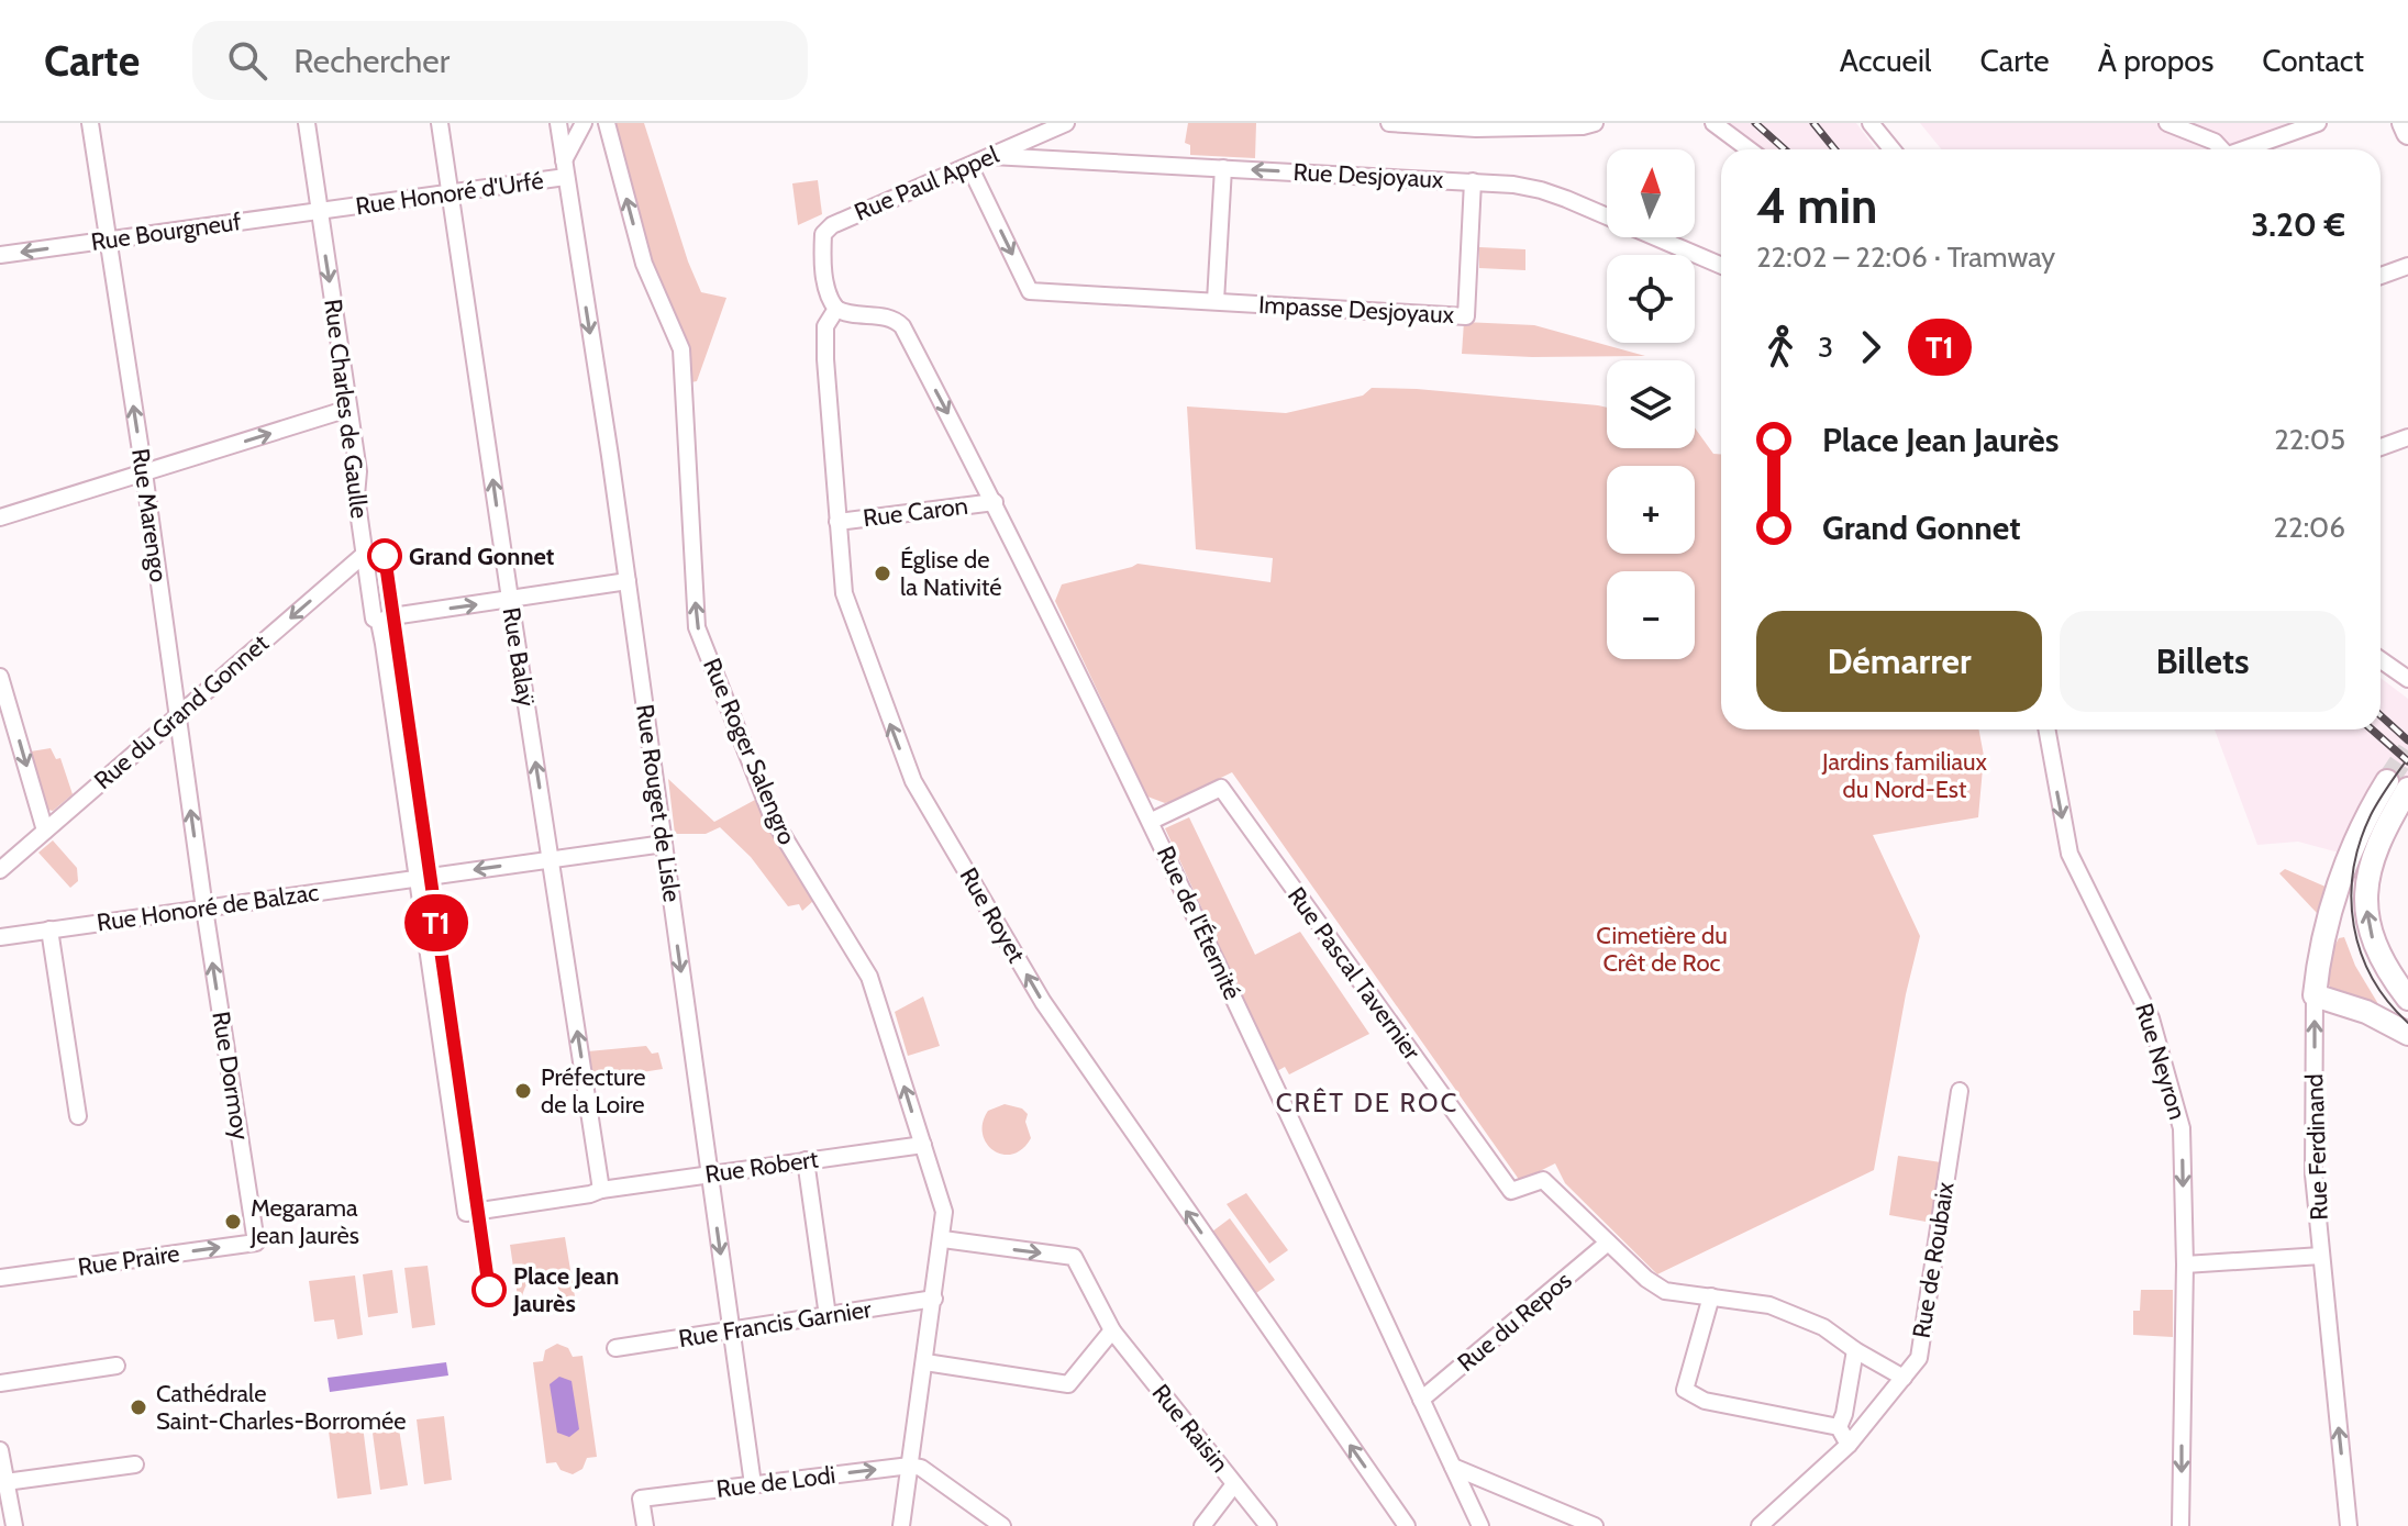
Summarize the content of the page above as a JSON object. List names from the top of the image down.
{
  "streets": {
    "main road": ["Rue Ferdinand"],
    "street": [
      "Rue Desjoyaux",
      "Rue Paul Appel",
      "Rue Honoré d'Urfé",
      "Rue Bourgneuf",
      "Impasse Desjoyaux",
      "Rue Charles de Gaulle",
      "Rue Caron",
      "Rue Marengo",
      "Rue Balaÿ",
      "Rue du Grand Gonnet",
      "Rue Roger Salengro",
      "Rue Rouget de Lisle",
      "Rue Honoré de Balzac",
      "Rue Royet",
      "Rue de l'Éternité",
      "Rue Pascal Tavernier",
      "Rue Neyron",
      "Rue Dormoy",
      "Rue Robert",
      "Rue Praire",
      "Rue de Roubaix",
      "Rue du Repos",
      "Rue Francis Garnier",
      "Rue Raisin",
      "Rue de Lodi"
    ]
  },
  "crossings": [
    ["Rue Desjoyaux", "Rue Paul Appel"],
    ["Rue Desjoyaux", "Impasse Desjoyaux"],
    ["Rue Paul Appel", "Impasse Desjoyaux"],
    ["Rue Paul Appel", "Rue Royet"],
    ["Rue Paul Appel", "Rue de l'Éternité"],
    ["Rue Honoré d'Urfé", "Rue Bourgneuf"],
    ["Rue Honoré d'Urfé", "Rue Charles de Gaulle"],
    ["Rue Honoré d'Urfé", "Rue Balaÿ"],
    ["Rue Honoré d'Urfé", "Rue Rouget de Lisle"],
    ["Rue Bourgneuf", "Rue Charles de Gaulle"],
    ["Rue Bourgneuf", "Rue Marengo"],
    ["Rue Charles de Gaulle", "Rue Balaÿ"],
    ["Rue Charles de Gaulle", "Rue du Grand Gonnet"],
    ["Rue Charles de Gaulle", "Rue Honoré de Balzac"],
    ["Rue Charles de Gaulle", "Rue Robert"],
    ["Rue Caron", "Rue Royet"],
    ["Rue Caron", "Rue de l'Éternité"],
    ["Rue Marengo", "Rue du Grand Gonnet"],
    ["Rue Marengo", "Rue Honoré de Balzac"],
    ["Rue Marengo", "Rue Dormoy"],
    ["Rue Balaÿ", "Rue Honoré de Balzac"],
    ["Rue Balaÿ", "Rue Robert"],
    ["Rue Roger Salengro", "Rue Robert"],
    ["Rue Roger Salengro", "Rue Francis Garnier"],
    ["Rue Roger Salengro", "Rue Raisin"],
    ["Rue Roger Salengro", "Rue de Lodi"],
    ["Rue Rouget de Lisle", "Rue Honoré de Balzac"],
    ["Rue Rouget de Lisle", "Rue Robert"],
    ["Rue Rouget de Lisle", "Rue Francis Garnier"],
    ["Rue Rouget de Lisle", "Rue de Lodi"],
    ["Rue Honoré de Balzac", "Rue Dormoy"],
    ["Rue Royet", "Rue de l'Éternité"],
    ["Rue de l'Éternité", "Rue Pascal Tavernier"],
    ["Rue de l'Éternité", "Rue du Repos"],
    ["Rue Pascal Tavernier", "Rue de Roubaix"],
    ["Rue Pascal Tavernier", "Rue du Repos"],
    ["Rue Dormoy", "Rue Praire"]
  ],
  "one_way": [
    "Impasse Desjoyaux",
    "Rue Marengo",
    "Rue Balaÿ",
    "Rue du Grand Gonnet",
    "Rue Roger Salengro",
    "Rue Rouget de Lisle",
    "Rue Royet",
    "Rue Neyron",
    "Rue Dormoy",
    "Rue Ferdinand",
    "Rue Raisin",
    "Rue de Lodi"
  ],
  "districts": ["CRÊT DE ROC"],
  "parks": ["Jardins familiaux du Nord-Est", "Cimetière du Crêt de Roc"],
  "places": [
    "Grand Gonnet",
    "Église de la Nativité",
    "Préfecture de la Loire",
    "Megarama Jean Jaurès",
    "Place Jean Jaurès",
    "Cathédrale Saint-Charles-Borromée"
  ],
  "lines": ["tram line T1"],
  "north": "top",
  "page": {
    "header": "Carte",
    "search": "Rechercher",
    "nav": [
      "Accueil",
      "Carte",
      "À propos",
      "Contact"
    ],
    "on_map": "T1",
    "map_buttons": ["+", "−"],
    "heading": ["4 min", "22:02 – 22:06 · Tramway", "3.20 €"],
    "legs": ["3", "T1"],
    "list": [
      {
        "name": "Place Jean Jaurès",
        "value": "22:05"
      },
      {
        "name": "Grand Gonnet",
        "value": "22:06"
      }
    ],
    "buttons": ["Démarrer", "Billets"]
  }
}
